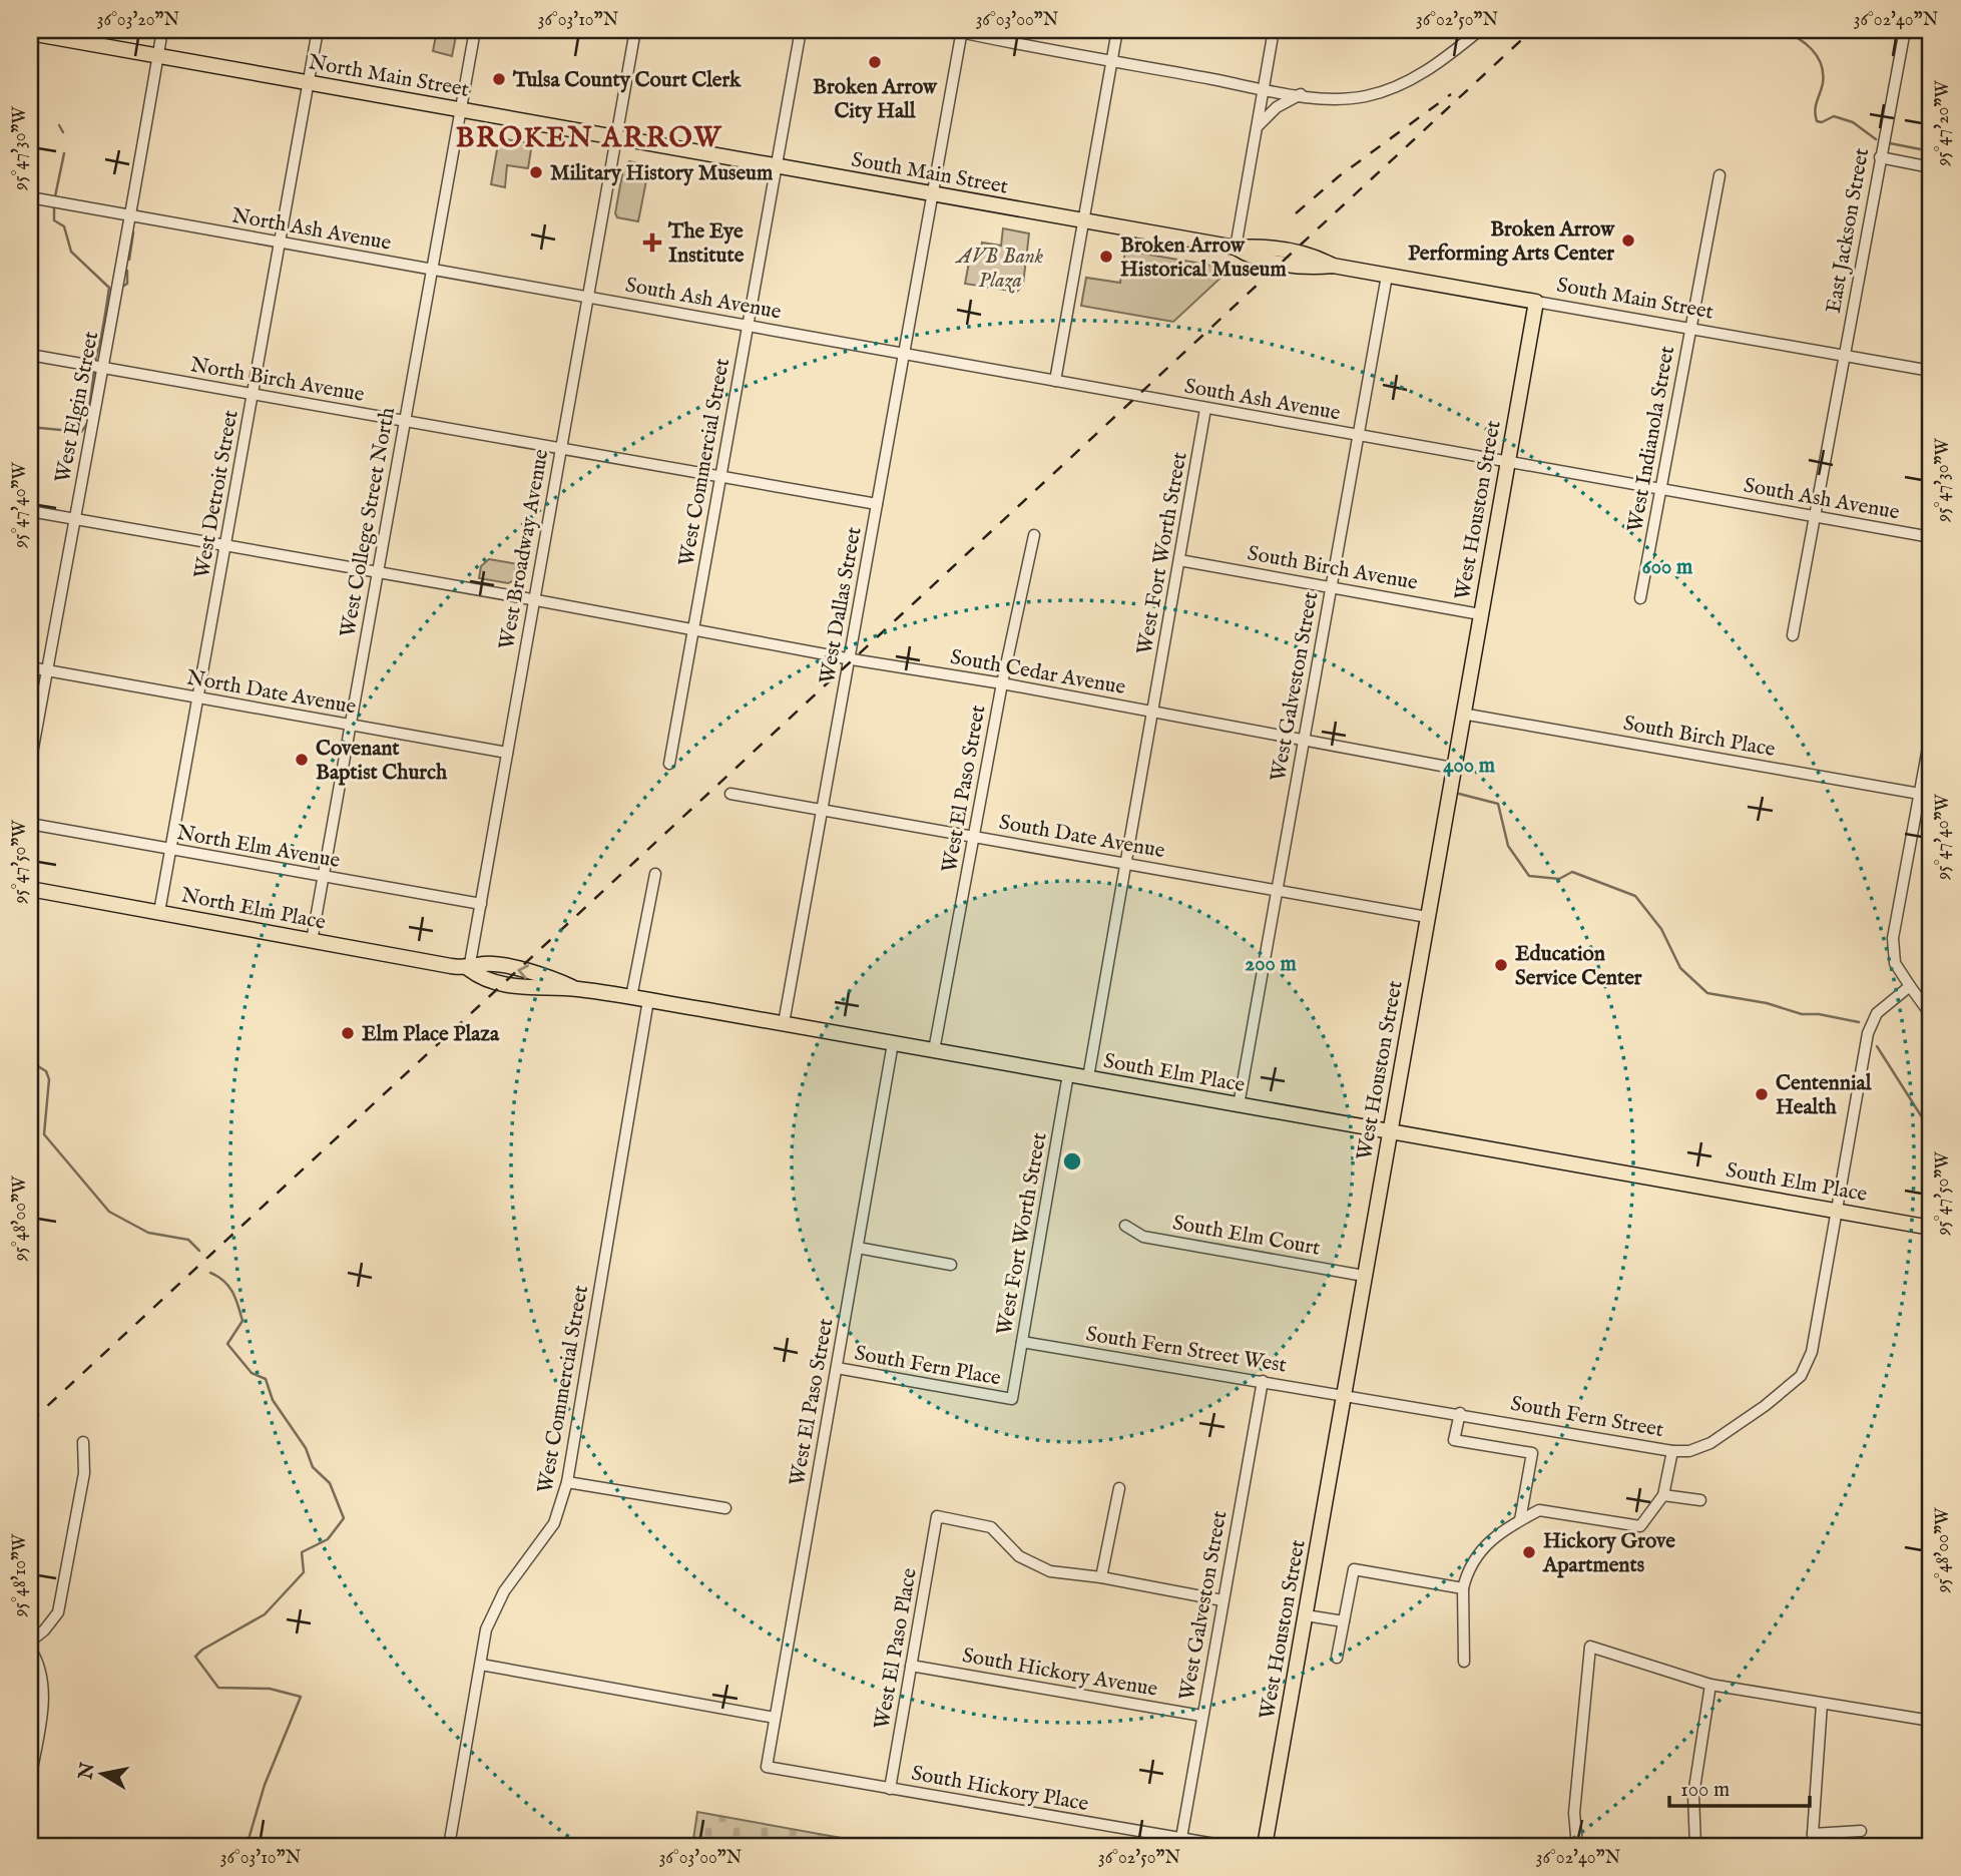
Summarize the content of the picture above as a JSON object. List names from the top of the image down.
{
  "streets": {
    "main road": [
      "North Main Street",
      "South Main Street",
      "West Houston Street",
      "North Elm Place",
      "South Elm Place"
    ],
    "street": [
      "North Ash Avenue",
      "East Jackson Street",
      "South Ash Avenue",
      "North Birch Avenue",
      "West Elgin Street",
      "West Indianola Street",
      "West Commercial Street",
      "West Detroit Street",
      "West College Street North",
      "West Broadway Avenue",
      "West Fort Worth Street",
      "South Birch Avenue",
      "West Dallas Street",
      "South Cedar Avenue",
      "West Galveston Street",
      "North Date Avenue",
      "South Birch Place",
      "West El Paso Street",
      "South Date Avenue",
      "North Elm Avenue",
      "South Elm Court",
      "South Fern Street West",
      "South Fern Place",
      "South Fern Street",
      "West El Paso Place",
      "South Hickory Avenue",
      "South Hickory Place"
    ]
  },
  "crossings": [
    ["North Main Street", "South Main Street"],
    ["North Main Street", "West Elgin Street"],
    ["North Main Street", "West Detroit Street"],
    ["North Main Street", "West College Street North"],
    ["North Main Street", "West Broadway Avenue"],
    ["South Main Street", "East Jackson Street"],
    ["South Main Street", "West Indianola Street"],
    ["South Main Street", "West Commercial Street"],
    ["South Main Street", "West Houston Street"],
    ["South Main Street", "West Broadway Avenue"],
    ["South Main Street", "West Dallas Street"],
    ["South Main Street", "West Galveston Street"],
    ["North Ash Avenue", "South Ash Avenue"],
    ["North Ash Avenue", "West Elgin Street"],
    ["North Ash Avenue", "West Detroit Street"],
    ["North Ash Avenue", "West College Street North"],
    ["North Ash Avenue", "West Broadway Avenue"],
    ["East Jackson Street", "South Ash Avenue"],
    ["South Ash Avenue", "West Indianola Street"],
    ["South Ash Avenue", "West Commercial Street"],
    ["South Ash Avenue", "West Houston Street"],
    ["South Ash Avenue", "West Broadway Avenue"],
    ["South Ash Avenue", "West Fort Worth Street"],
    ["South Ash Avenue", "West Dallas Street"],
    ["South Ash Avenue", "West Galveston Street"],
    ["North Birch Avenue", "West Elgin Street"],
    ["North Birch Avenue", "West Detroit Street"],
    ["North Birch Avenue", "West College Street North"],
    ["North Birch Avenue", "West Broadway Avenue"],
    ["West Elgin Street", "South Cedar Avenue"],
    ["West Elgin Street", "North Date Avenue"],
    ["West Commercial Street", "South Cedar Avenue"],
    ["West Commercial Street", "South Elm Place"],
    ["West Detroit Street", "South Cedar Avenue"],
    ["West Detroit Street", "North Date Avenue"],
    ["West Detroit Street", "North Elm Avenue"],
    ["West Detroit Street", "North Elm Place"],
    ["West Houston Street", "South Birch Avenue"],
    ["West Houston Street", "South Cedar Avenue"],
    ["West Houston Street", "South Birch Place"],
    ["West Houston Street", "South Date Avenue"],
    ["West Houston Street", "South Elm Place"],
    ["West Houston Street", "South Elm Court"],
    ["West Houston Street", "South Fern Street West"],
    ["West Houston Street", "South Fern Street"],
    ["West College Street North", "South Cedar Avenue"],
    ["West College Street North", "North Date Avenue"],
    ["West College Street North", "North Elm Avenue"],
    ["West College Street North", "North Elm Place"],
    ["West Broadway Avenue", "South Cedar Avenue"],
    ["West Broadway Avenue", "North Date Avenue"],
    ["West Broadway Avenue", "North Elm Avenue"],
    ["West Broadway Avenue", "North Elm Place"],
    ["West Broadway Avenue", "South Elm Place"],
    ["West Fort Worth Street", "South Birch Avenue"],
    ["West Fort Worth Street", "South Cedar Avenue"],
    ["West Fort Worth Street", "South Date Avenue"],
    ["West Fort Worth Street", "South Elm Place"],
    ["West Fort Worth Street", "South Fern Street West"],
    ["West Fort Worth Street", "South Fern Place"],
    ["South Birch Avenue", "West Galveston Street"],
    ["West Dallas Street", "South Cedar Avenue"],
    ["West Dallas Street", "South Date Avenue"],
    ["West Dallas Street", "South Elm Place"],
    ["South Cedar Avenue", "West Galveston Street"],
    ["South Cedar Avenue", "West El Paso Street"],
    ["West Galveston Street", "South Date Avenue"],
    ["West Galveston Street", "South Elm Place"],
    ["West Galveston Street", "South Fern Street West"],
    ["West Galveston Street", "South Hickory Avenue"],
    ["West Galveston Street", "South Hickory Place"],
    ["West El Paso Street", "South Date Avenue"],
    ["West El Paso Street", "South Elm Place"],
    ["West El Paso Street", "South Fern Place"],
    ["West El Paso Street", "South Hickory Place"],
    ["North Elm Place", "South Elm Place"],
    ["South Elm Place", "South Fern Street"],
    ["South Fern Street West", "South Fern Street"],
    ["West El Paso Place", "South Hickory Avenue"],
    ["West El Paso Place", "South Hickory Place"]
  ],
  "districts": ["BROKEN ARROW"],
  "parks": ["AVB Bank Plaza"],
  "places": {
    "other": [
      "Broken Arrow City Hall",
      "Tulsa County Court Clerk",
      "Military History Museum",
      "Broken Arrow Performing Arts Center",
      "Broken Arrow Historical Museum",
      "Covenant Baptist Church",
      "Education Service Center",
      "Elm Place Plaza",
      "Centennial Health",
      "Hickory Grove Apartments"
    ],
    "health": ["The Eye Institute"]
  },
  "scale_bar": "100 m",
  "north": "left",
  "coordinates": [
    "36°03'20\"N",
    "36°03'10\"N",
    "36°03'00\"N",
    "36°02'50\"N",
    "36°02'40\"N",
    "95°47'20\"W",
    "95°47'30\"W",
    "95°47'40\"W",
    "95°47'50\"W",
    "95°48'00\"W",
    "95°48'10\"W"
  ],
  "rings": ["600 m", "400 m", "200 m"]
}
